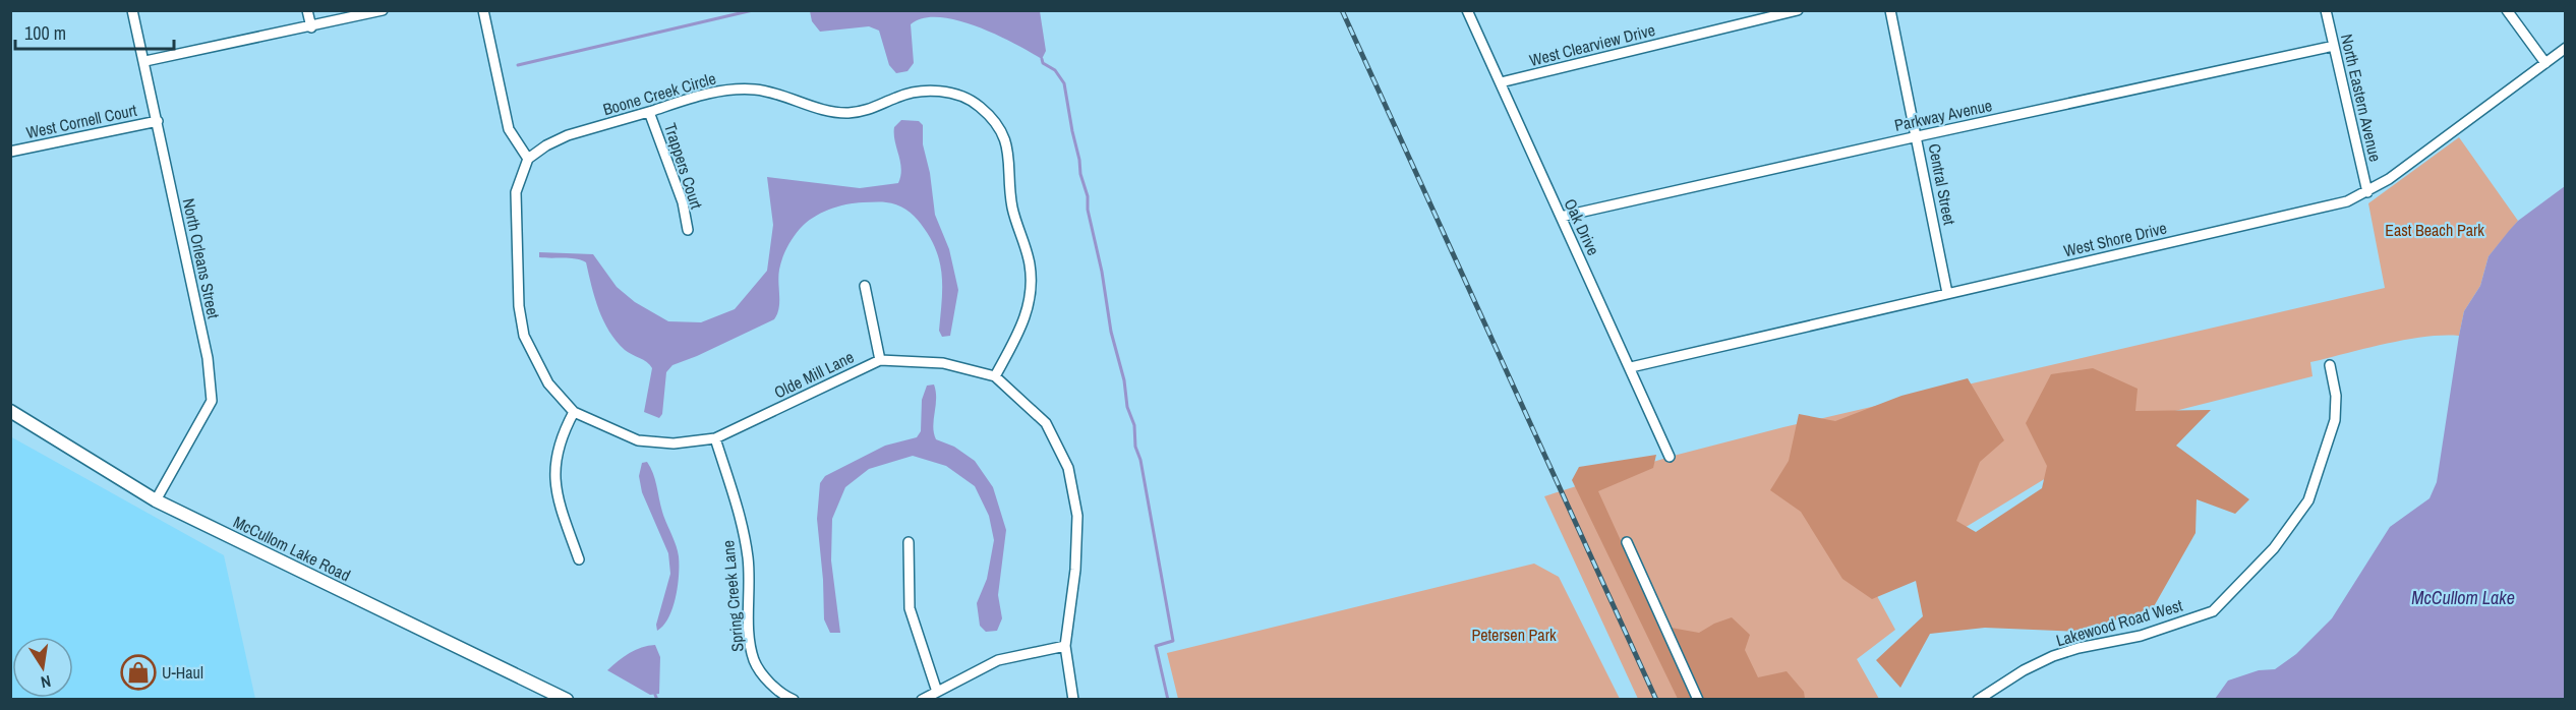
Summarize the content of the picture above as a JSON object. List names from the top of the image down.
{
  "streets": {
    "street": [
      "West Clearview Drive",
      "Boone Creek Circle",
      "North Eastern Avenue",
      "Parkway Avenue",
      "West Cornell Court",
      "Trappers Court",
      "Central Street",
      "Oak Drive",
      "West Shore Drive",
      "North Orleans Street",
      "Olde Mill Lane",
      "McCullom Lake Road",
      "Spring Creek Lane",
      "Lakewood Road West"
    ]
  },
  "crossings": [
    ["West Clearview Drive", "Oak Drive"],
    ["Boone Creek Circle", "Trappers Court"],
    ["Boone Creek Circle", "Olde Mill Lane"],
    ["North Eastern Avenue", "Parkway Avenue"],
    ["North Eastern Avenue", "West Shore Drive"],
    ["Parkway Avenue", "Central Street"],
    ["Parkway Avenue", "Oak Drive"],
    ["West Cornell Court", "North Orleans Street"],
    ["Central Street", "West Shore Drive"],
    ["Oak Drive", "West Shore Drive"],
    ["North Orleans Street", "McCullom Lake Road"],
    ["Olde Mill Lane", "Spring Creek Lane"]
  ],
  "water": ["McCullom Lake"],
  "parks": ["East Beach Park", "Petersen Park"],
  "places": {
    "shop": ["U-Haul"]
  },
  "scale_bar": "100 m",
  "north": "bottom"
}
